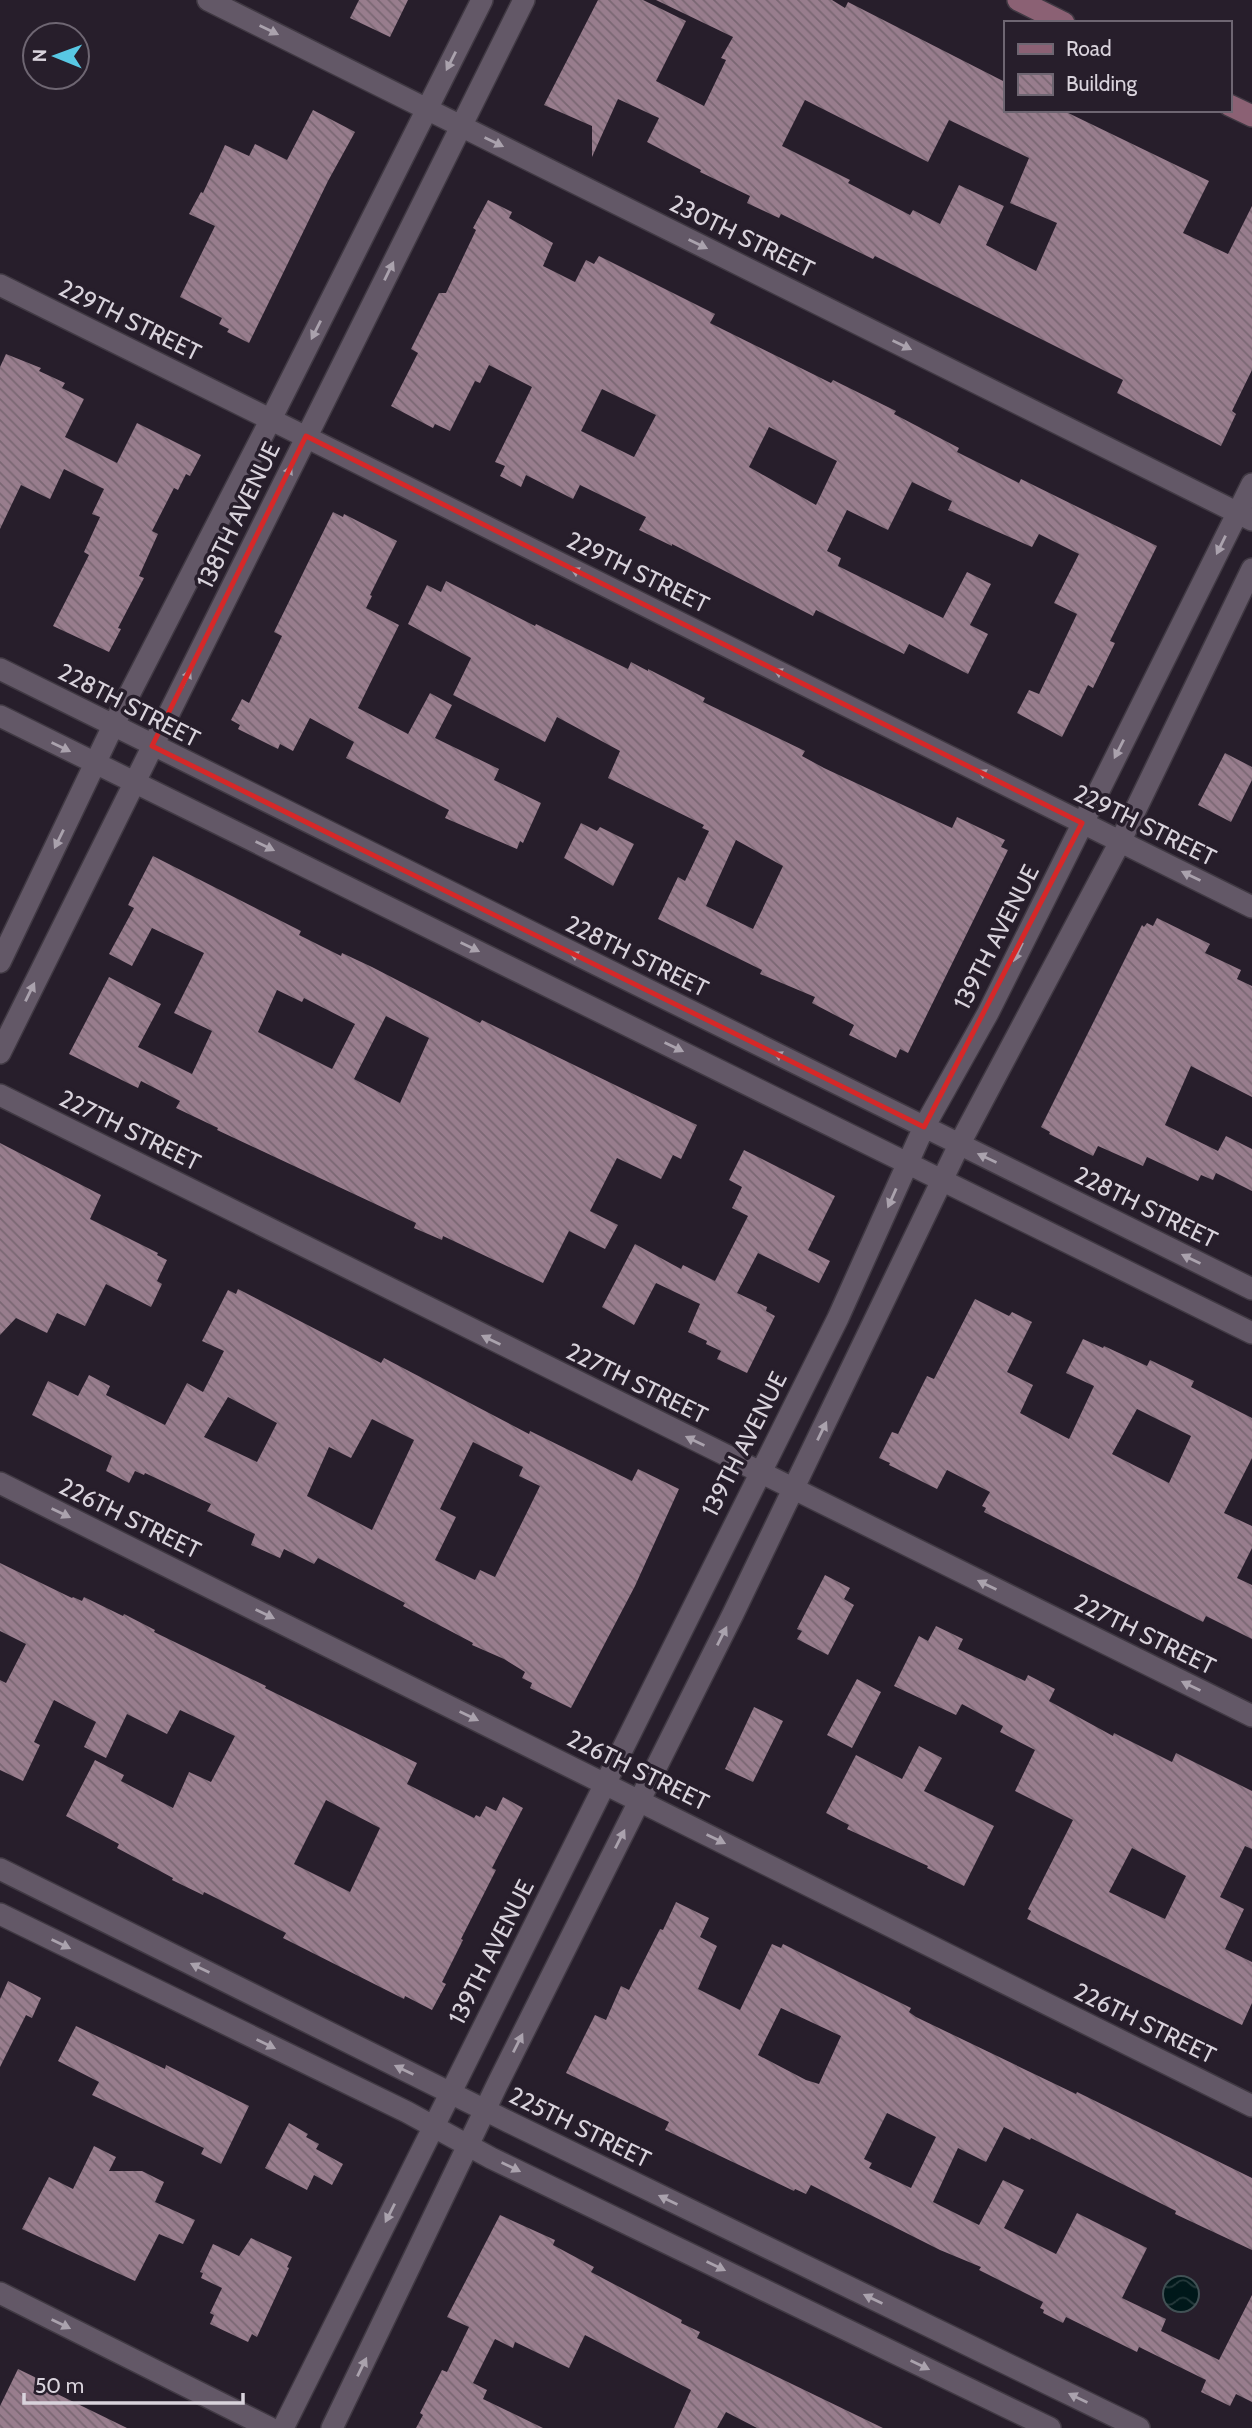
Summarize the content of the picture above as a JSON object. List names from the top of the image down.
{
  "streets": {
    "street": [
      "230TH STREET",
      "229TH STREET",
      "138TH AVENUE",
      "228TH STREET",
      "139TH AVENUE",
      "227TH STREET",
      "226TH STREET",
      "225TH STREET"
    ]
  },
  "crossings": [
    ["230TH STREET", "138TH AVENUE"],
    ["230TH STREET", "139TH AVENUE"],
    ["229TH STREET", "138TH AVENUE"],
    ["229TH STREET", "139TH AVENUE"],
    ["138TH AVENUE", "228TH STREET"],
    ["228TH STREET", "139TH AVENUE"],
    ["139TH AVENUE", "227TH STREET"],
    ["139TH AVENUE", "226TH STREET"],
    ["139TH AVENUE", "225TH STREET"]
  ],
  "one_way": [
    "230TH STREET",
    "229TH STREET",
    "227TH STREET",
    "226TH STREET"
  ],
  "legend": ["Road", "Building"],
  "scale_bar": "50 m",
  "north": "left"
}
